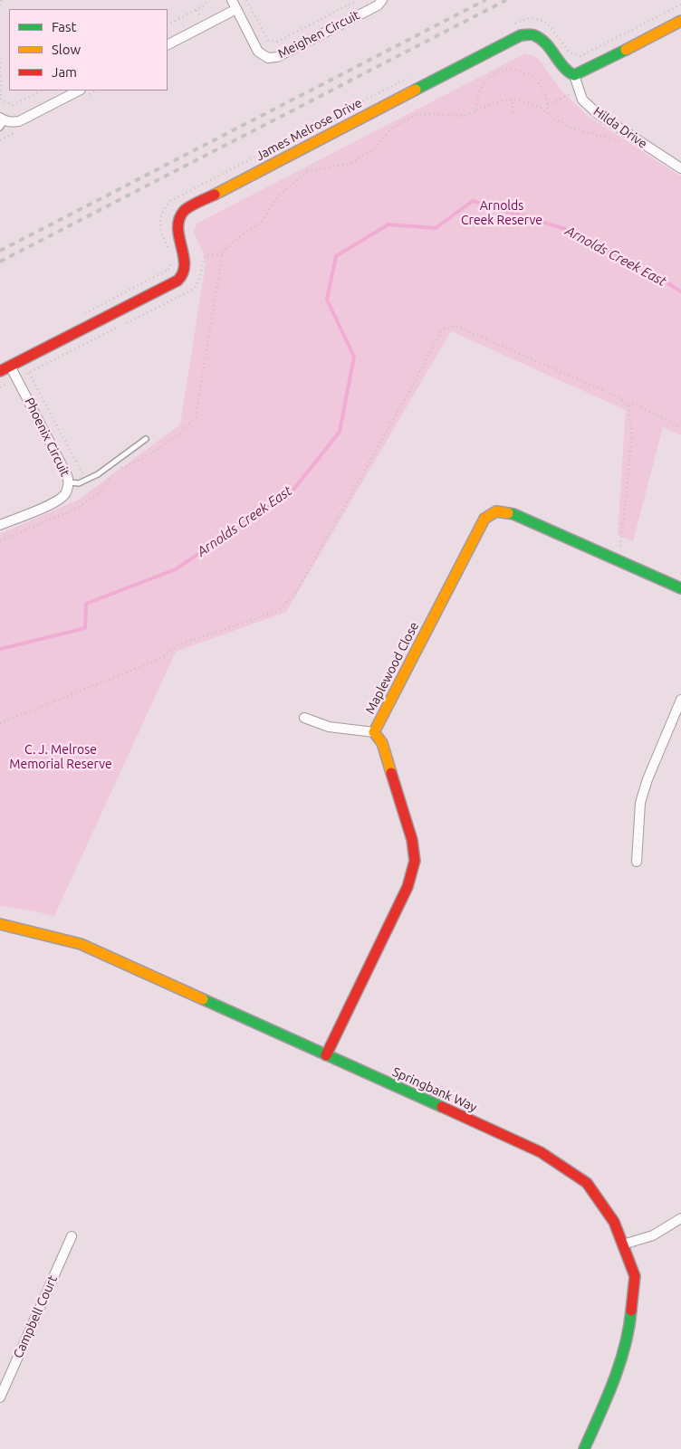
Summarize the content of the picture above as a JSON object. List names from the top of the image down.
{
  "streets": {
    "street": [
      "Meighen Circuit",
      "Hilda Drive",
      "James Melrose Drive",
      "Phoenix Circuit",
      "Maplewood Close",
      "Springbank Way",
      "Campbell Court"
    ]
  },
  "crossings": [
    ["Hilda Drive", "James Melrose Drive"],
    ["Maplewood Close", "Springbank Way"]
  ],
  "water": ["Arnolds Creek East"],
  "parks": ["Arnolds Creek Reserve", "C. J. Melrose Memorial Reserve"],
  "legend": ["Fast", "Slow", "Jam"]
}
